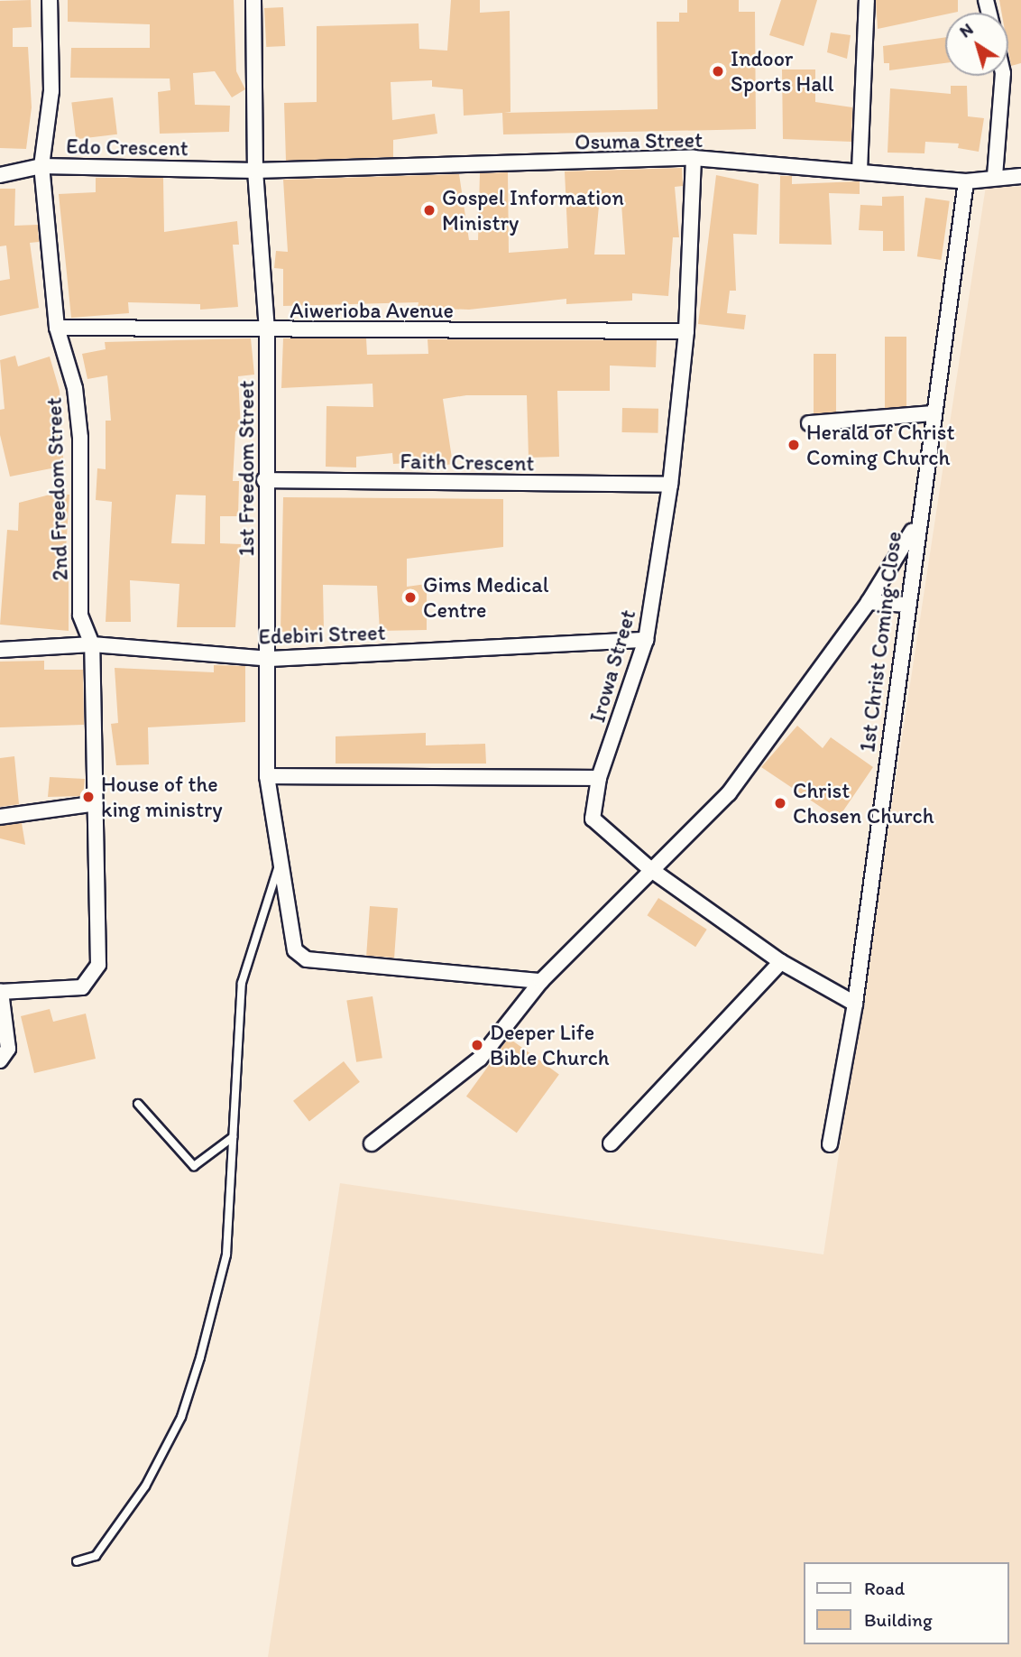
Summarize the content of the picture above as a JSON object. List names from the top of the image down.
{
  "streets": {
    "street": [
      "Osuma Street",
      "Edo Crescent",
      "Aiwerioba Avenue",
      "Faith Crescent",
      "1st Freedom Street",
      "2nd Freedom Street",
      "Edebiri Street",
      "1st Christ Coming Close",
      "Irowa Street"
    ]
  },
  "crossings": [
    ["Osuma Street", "Edo Crescent"],
    ["Osuma Street", "1st Freedom Street"],
    ["Osuma Street", "1st Christ Coming Close"],
    ["Osuma Street", "Irowa Street"],
    ["Edo Crescent", "1st Freedom Street"],
    ["Edo Crescent", "2nd Freedom Street"],
    ["Aiwerioba Avenue", "1st Freedom Street"],
    ["Aiwerioba Avenue", "2nd Freedom Street"],
    ["Aiwerioba Avenue", "Irowa Street"],
    ["Faith Crescent", "1st Freedom Street"],
    ["Faith Crescent", "Irowa Street"],
    ["1st Freedom Street", "Edebiri Street"],
    ["2nd Freedom Street", "Edebiri Street"],
    ["Edebiri Street", "Irowa Street"]
  ],
  "places": [
    "Indoor Sports Hall",
    "Gospel Information Ministry",
    "Herald of Christ Coming Church",
    "Gims Medical Centre",
    "House of the king ministry",
    "Christ Chosen Church",
    "Deeper Life Bible Church"
  ],
  "legend": ["Road", "Building"],
  "north": "top left"
}
